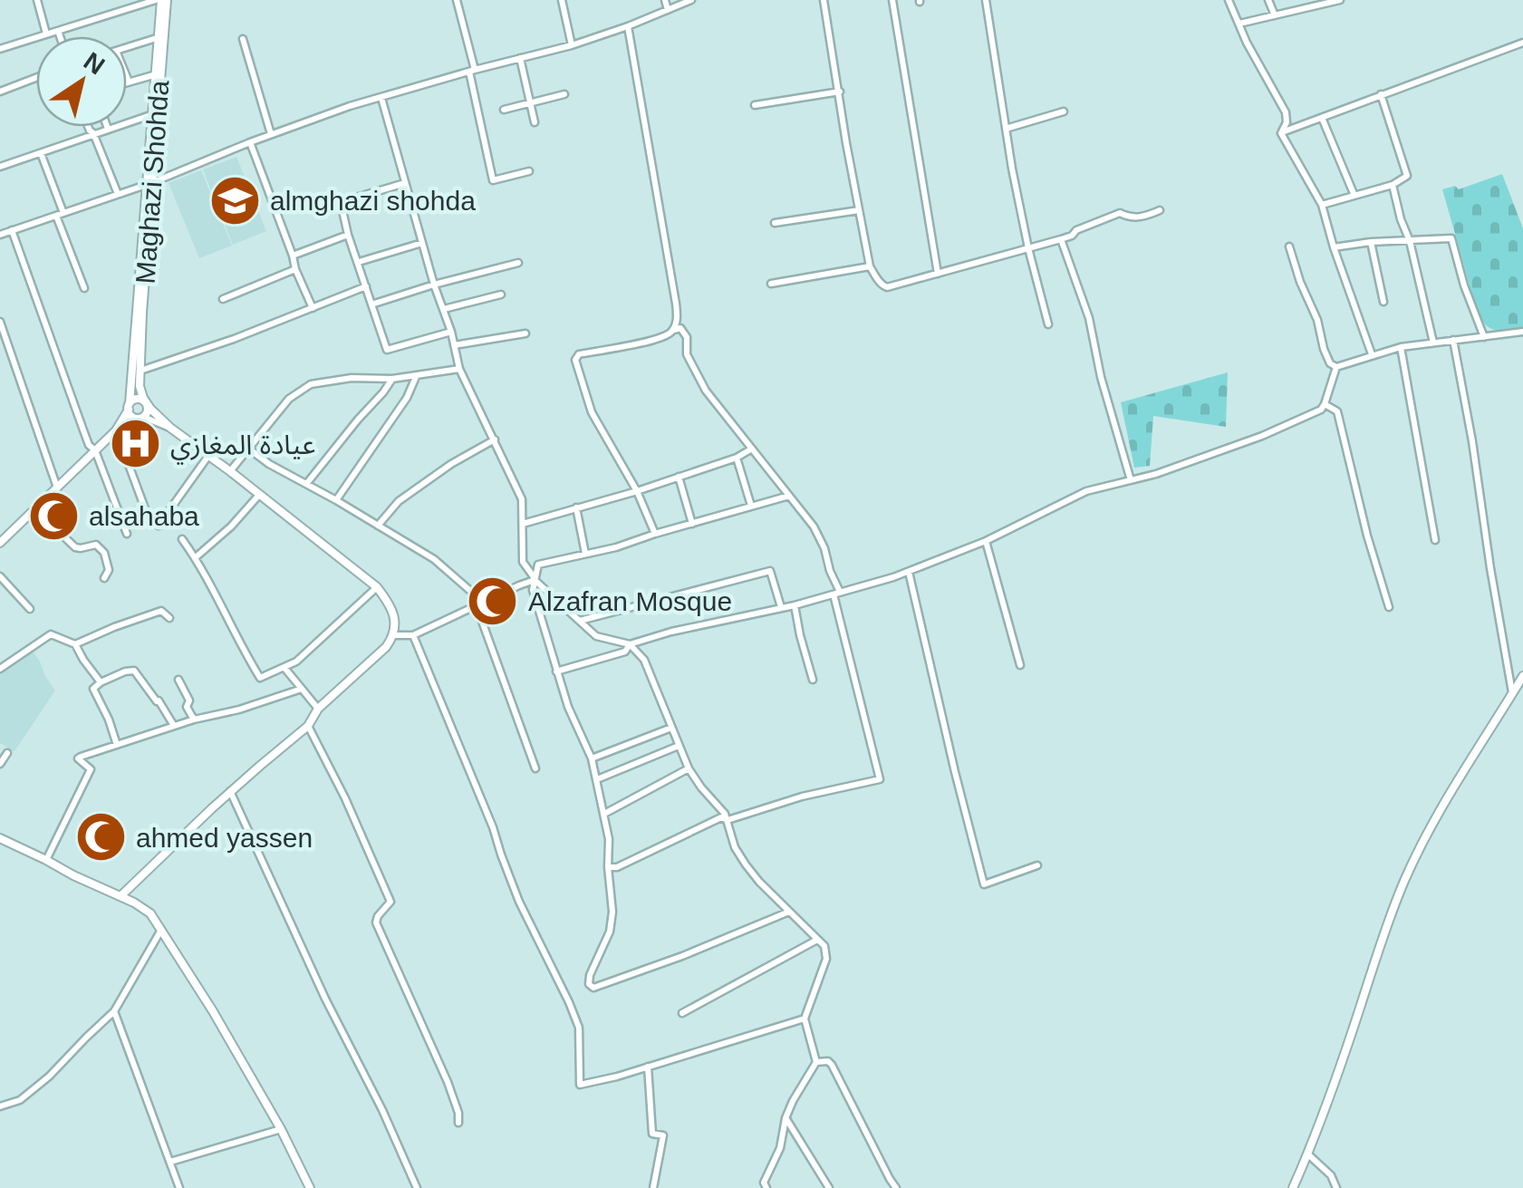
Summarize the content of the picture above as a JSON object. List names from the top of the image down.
{
  "streets": {
    "street": ["Maghazi Shohda"]
  },
  "places": {
    "school or university": ["almghazi shohda"],
    "hospital": ["عيادة المغازي"],
    "mosque": ["alsahaba", "Alzafran Mosque", "ahmed yassen"]
  },
  "north": "top right"
}
